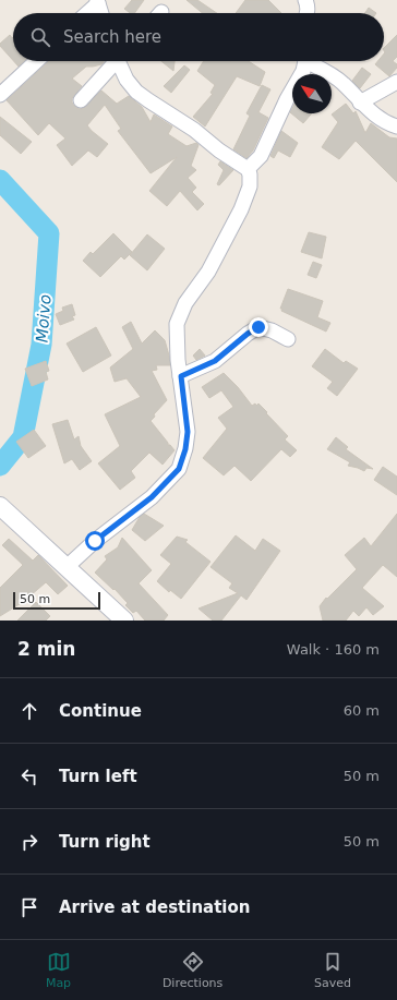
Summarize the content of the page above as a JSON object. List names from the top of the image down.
{
  "water": ["Moivo"],
  "scale_bar": "50 m",
  "north": "top left",
  "page": {
    "search": "Search here",
    "scale": "50 m",
    "heading": ["2 min", "Walk · 160 m"],
    "list": [
      ["Continue", "60 m"],
      ["Turn left", "50 m"],
      ["Turn right", "50 m"],
      "Arrive at destination"
    ],
    "nav": ["Map", "Directions", "Saved"]
  }
}
